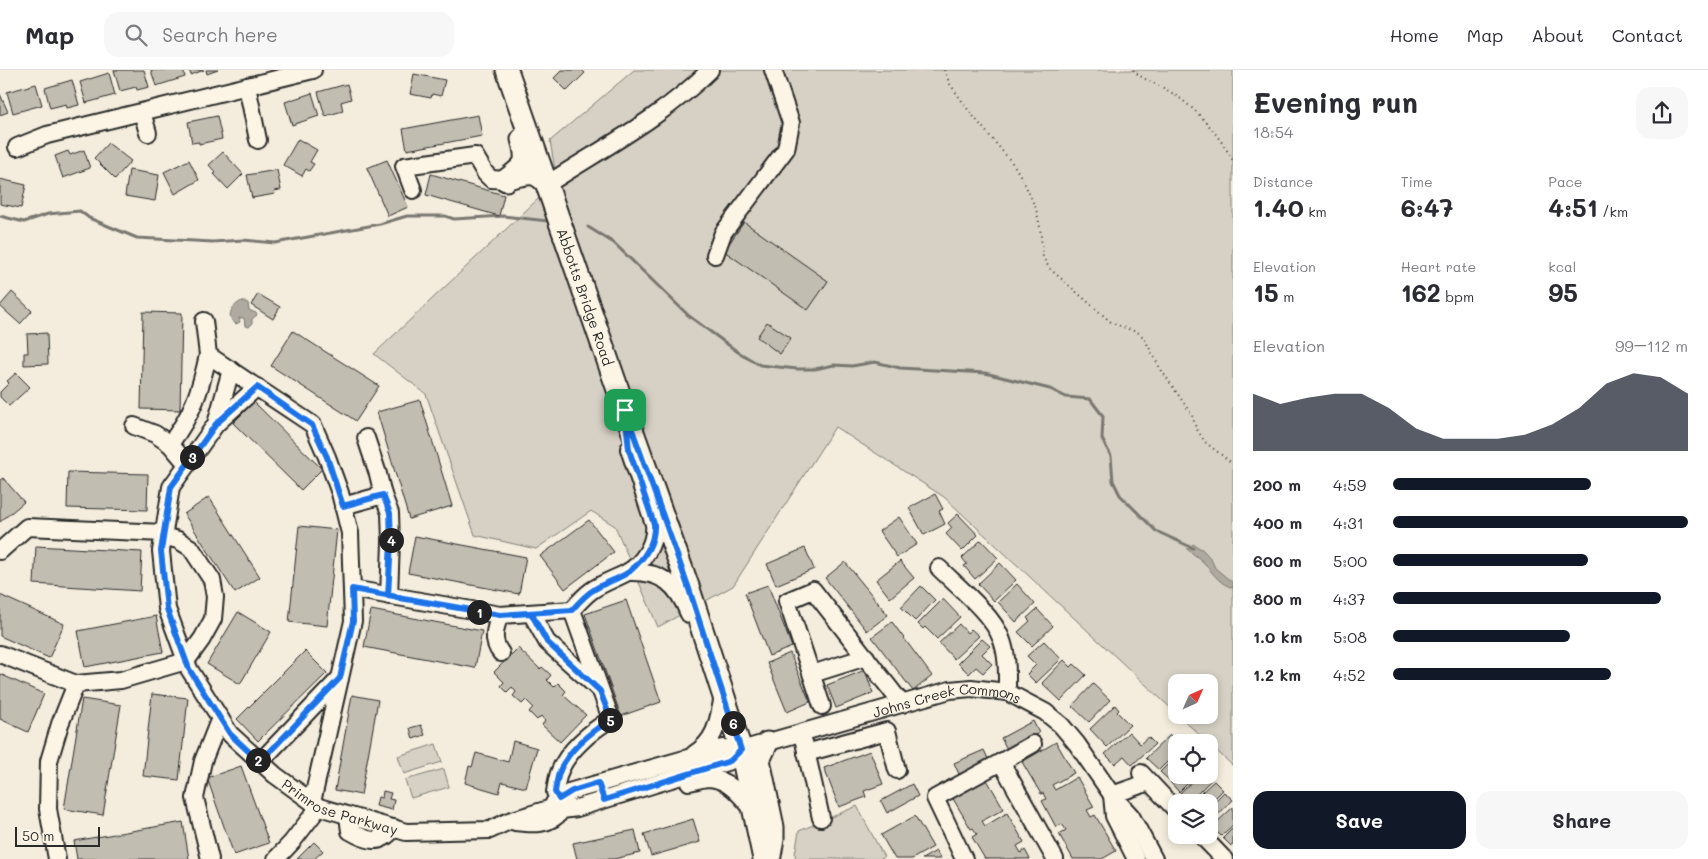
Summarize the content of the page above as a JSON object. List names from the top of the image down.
{
  "streets": {
    "main road": ["Abbotts Bridge Road"],
    "street": ["Johns Creek Commons", "Primrose Parkway"]
  },
  "crossings": [
    ["Abbotts Bridge Road", "Johns Creek Commons"],
    ["Abbotts Bridge Road", "Primrose Parkway"],
    ["Johns Creek Commons", "Primrose Parkway"]
  ],
  "scale_bar": "50 m",
  "north": "top right",
  "page": {
    "header": "Map",
    "search": "Search here",
    "nav": [
      "Home",
      "Map",
      "About",
      "Contact"
    ],
    "heading": ["Evening run", "18:54"],
    "stats": [
      ["Distance", "1.40 km"],
      ["Time", "6:47"],
      ["Pace", "4:51 /km"],
      ["Elevation", "15 m"],
      ["Heart rate", "162 bpm"],
      ["kcal", "95"]
    ],
    "chart": ["Elevation", "99–112 m"],
    "pins": [
      "3",
      "4",
      "1",
      "5",
      "6",
      "2"
    ],
    "list": [
      {
        "name": "200 m",
        "note": "4:59"
      },
      {
        "name": "400 m",
        "note": "4:31"
      },
      {
        "name": "600 m",
        "note": "5:00"
      },
      {
        "name": "800 m",
        "note": "4:37"
      },
      {
        "name": "1.0 km",
        "note": "5:08"
      },
      {
        "name": "1.2 km",
        "note": "4:52"
      }
    ],
    "buttons": ["Save", "Share"],
    "scale": "50 m"
  }
}
